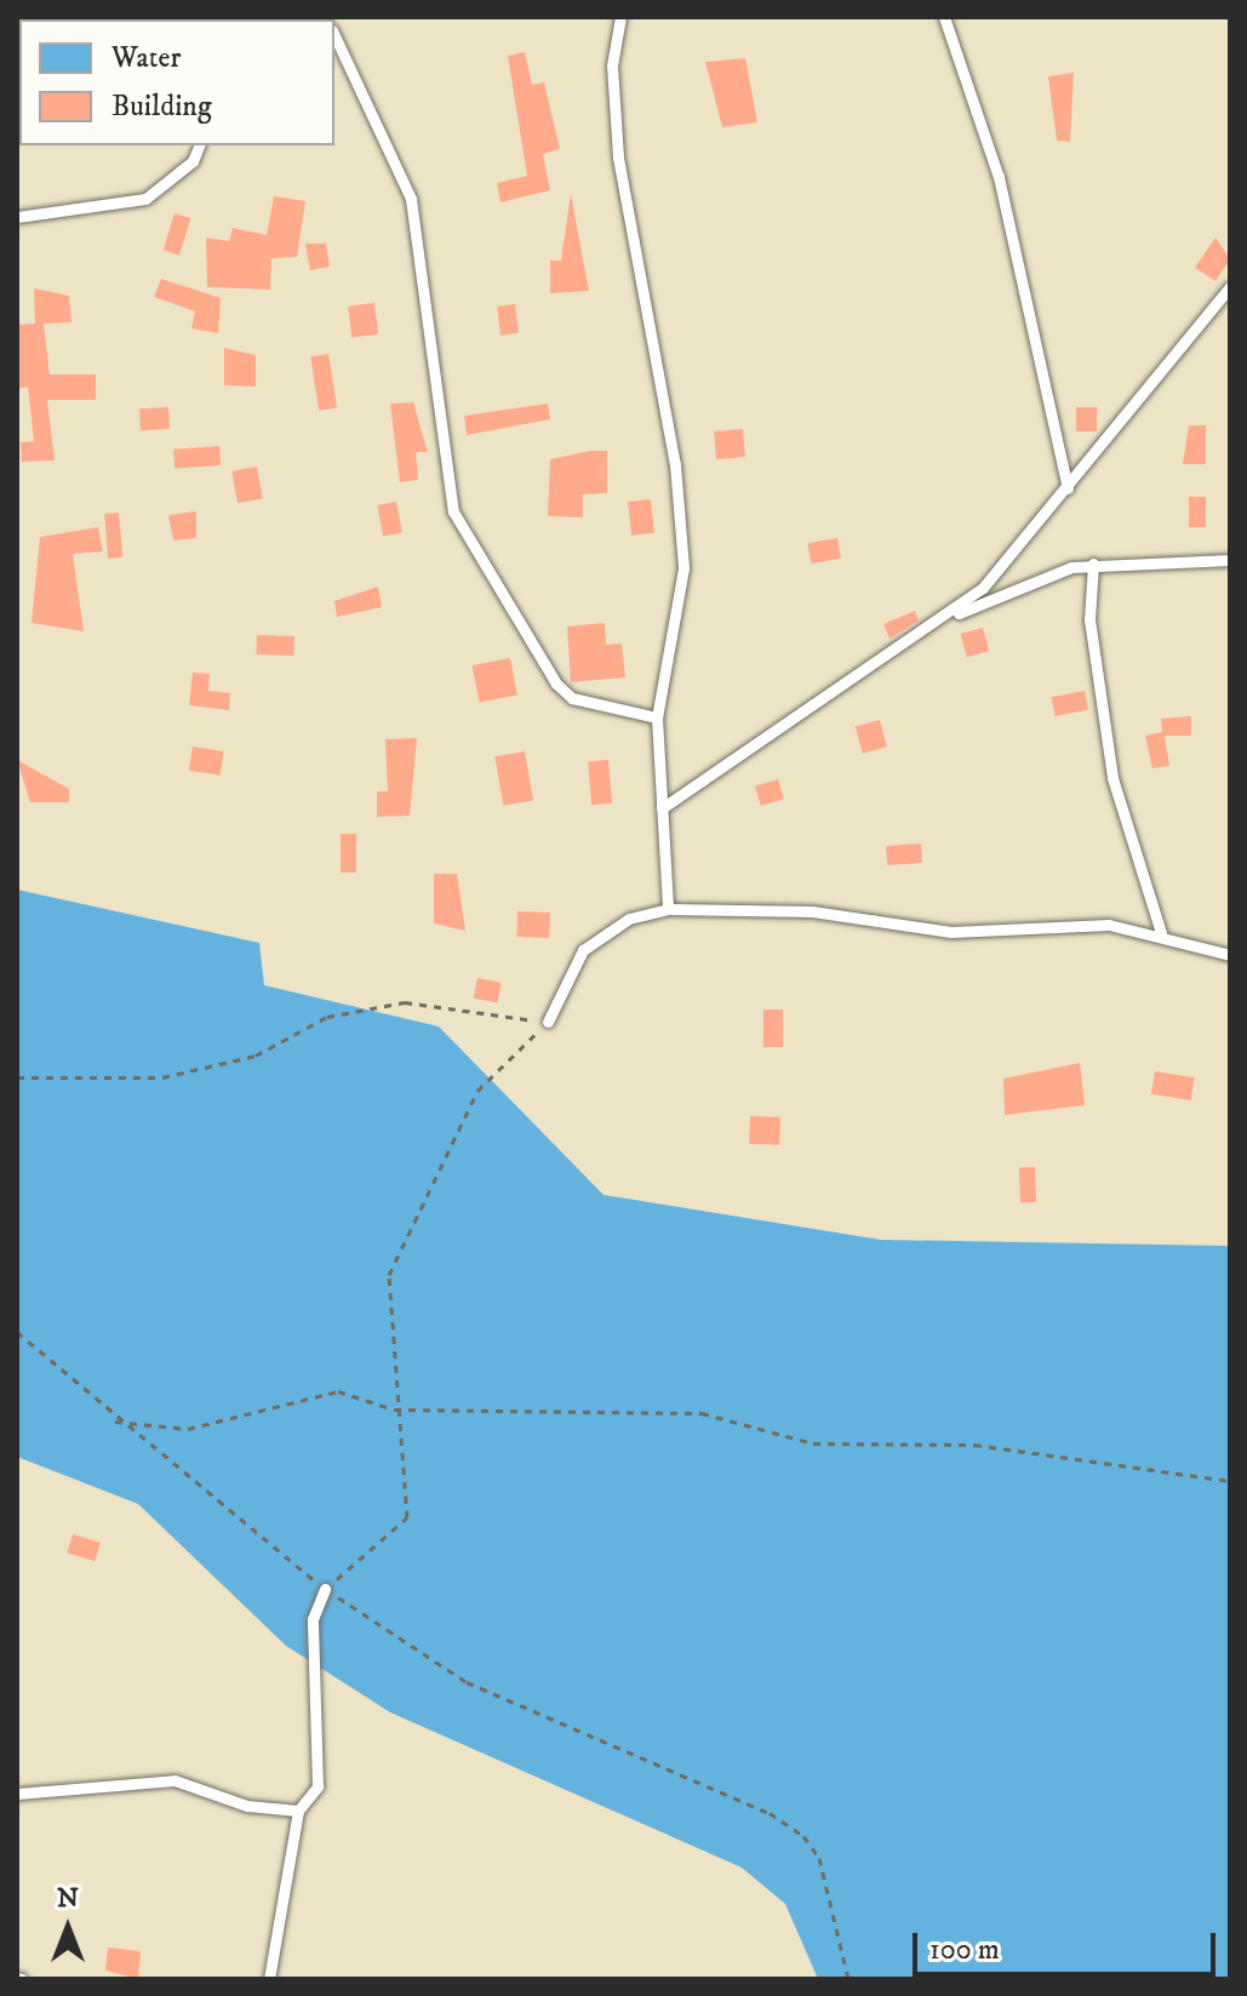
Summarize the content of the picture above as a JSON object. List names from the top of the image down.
{
  "legend": ["Water", "Building"],
  "scale_bar": "100 m",
  "north": "top"
}
